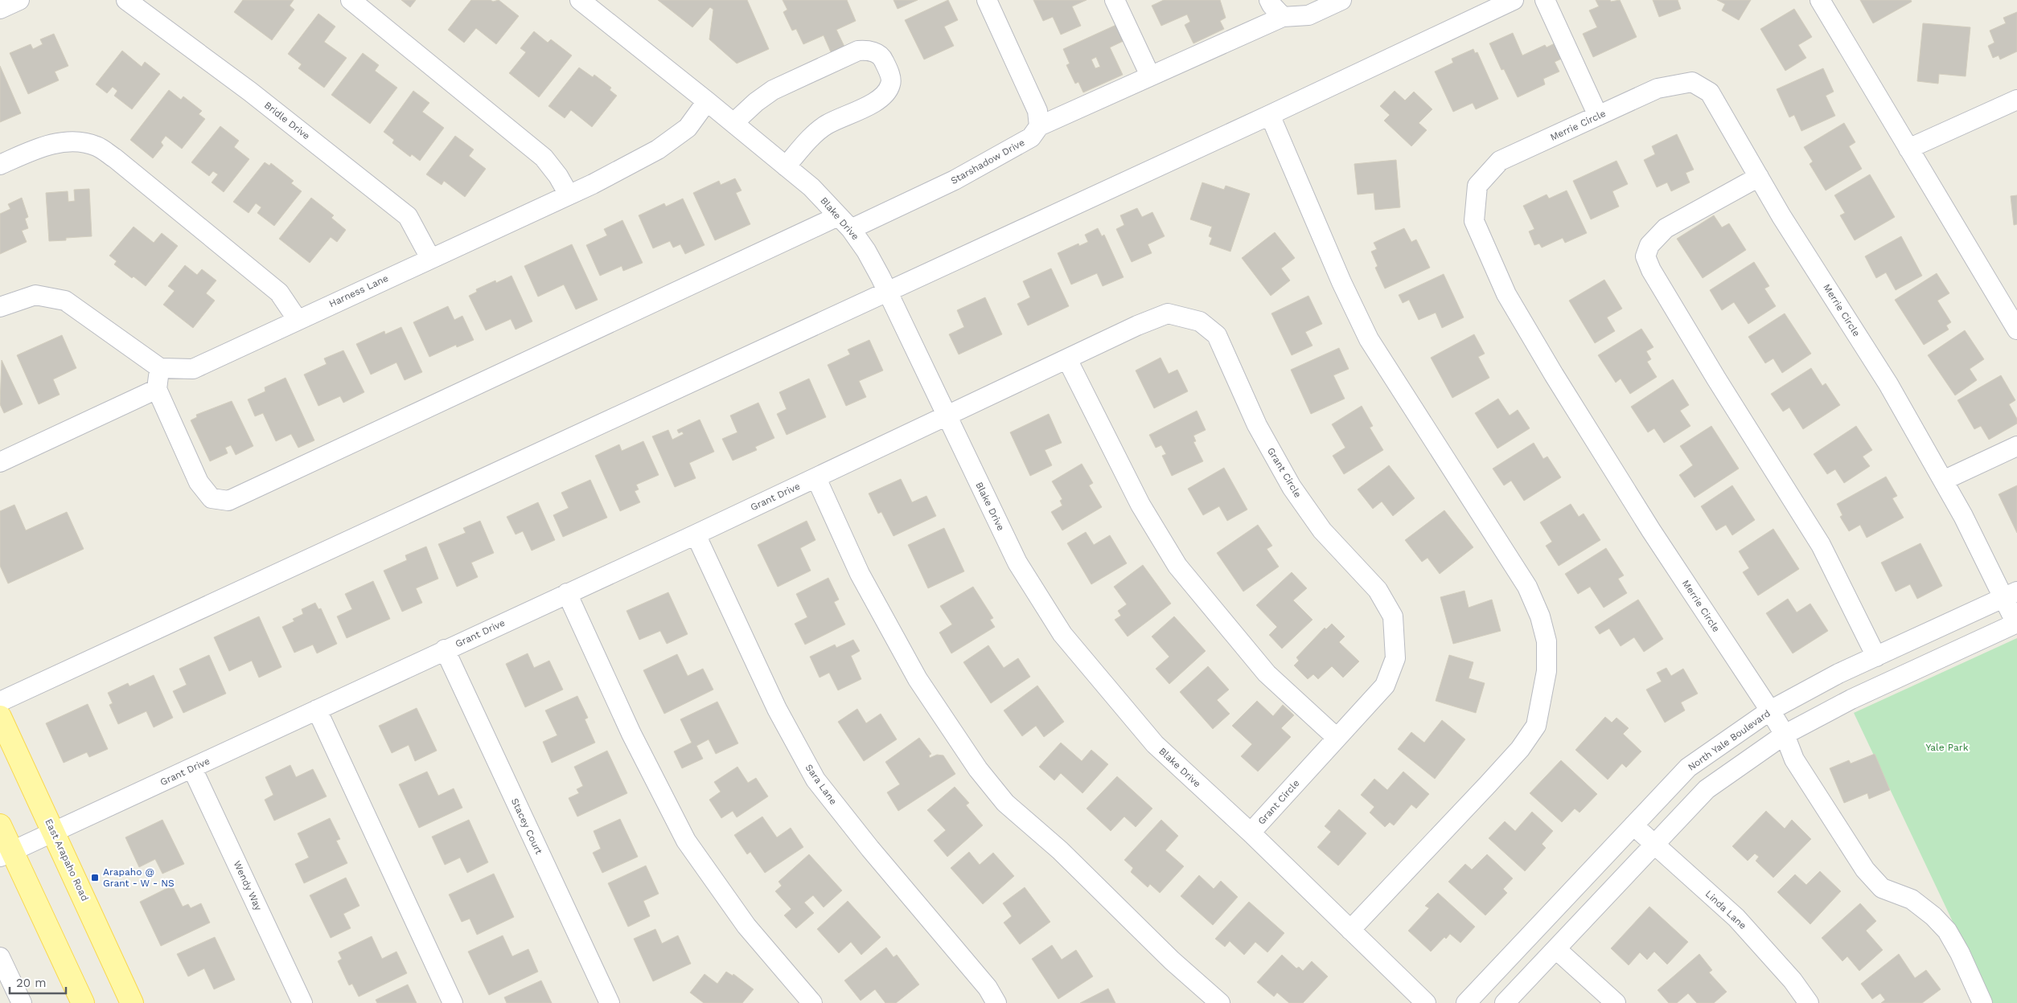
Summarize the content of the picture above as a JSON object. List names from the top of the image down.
{
  "streets": {
    "main road": ["East Arapaho Road"],
    "street": [
      "Bridle Drive",
      "Merrie Circle",
      "Starshadow Drive",
      "Blake Drive",
      "Harness Lane",
      "Grant Circle",
      "Grant Drive",
      "North Yale Boulevard",
      "Sara Lane",
      "Stacey Court",
      "Wendy Way",
      "Linda Lane"
    ]
  },
  "crossings": [
    ["Bridle Drive", "Harness Lane"],
    ["Merrie Circle", "North Yale Boulevard"],
    ["Starshadow Drive", "Blake Drive"],
    ["Blake Drive", "Harness Lane"],
    ["Blake Drive", "Grant Circle"],
    ["Blake Drive", "Grant Drive"],
    ["Grant Circle", "Grant Drive"],
    ["Grant Drive", "Sara Lane"],
    ["Grant Drive", "Stacey Court"],
    ["Grant Drive", "East Arapaho Road"],
    ["Grant Drive", "Wendy Way"],
    ["North Yale Boulevard", "Linda Lane"]
  ],
  "parks": ["Yale Park"],
  "places": {
    "transit": ["Arapaho @ Grant - W - NS"]
  },
  "scale_bar": "20 m"
}
